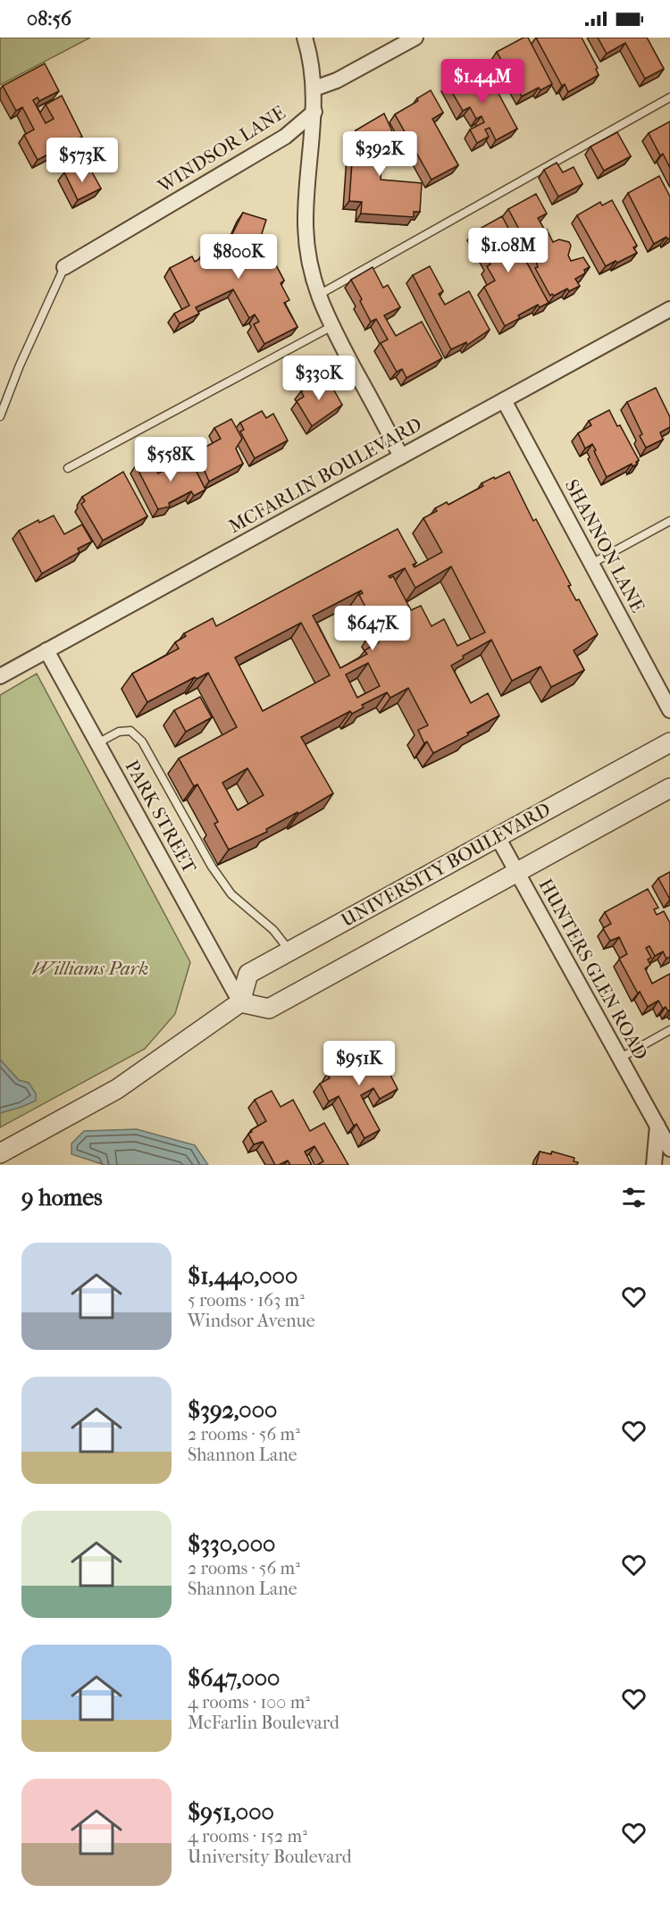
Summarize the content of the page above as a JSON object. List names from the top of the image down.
{
  "streets": {
    "street": [
      "WINDSOR LANE",
      "MCFARLIN BOULEVARD",
      "SHANNON LANE",
      "PARK STREET",
      "UNIVERSITY BOULEVARD",
      "HUNTERS GLEN ROAD"
    ]
  },
  "crossings": [
    ["MCFARLIN BOULEVARD", "SHANNON LANE"],
    ["MCFARLIN BOULEVARD", "PARK STREET"],
    ["PARK STREET", "UNIVERSITY BOULEVARD"],
    ["UNIVERSITY BOULEVARD", "HUNTERS GLEN ROAD"]
  ],
  "parks": ["Williams Park"],
  "page": {
    "status": "08:56",
    "price": [
      "$1.44M",
      "$392K",
      "$573K",
      "$1.08M",
      "$800K",
      "$330K",
      "$558K",
      "$647K",
      "$951K"
    ],
    "heading": "9 homes",
    "list": [
      {
        "name": "$1,440,000",
        "note": "5 rooms · 163 m² · Windsor Avenue"
      },
      {
        "name": "$392,000",
        "note": "2 rooms · 56 m² · Shannon Lane"
      },
      {
        "name": "$330,000",
        "note": "2 rooms · 56 m² · Shannon Lane"
      },
      {
        "name": "$647,000",
        "note": "4 rooms · 100 m² · McFarlin Boulevard"
      },
      {
        "name": "$951,000",
        "note": "4 rooms · 152 m² · University Boulevard"
      }
    ]
  }
}
